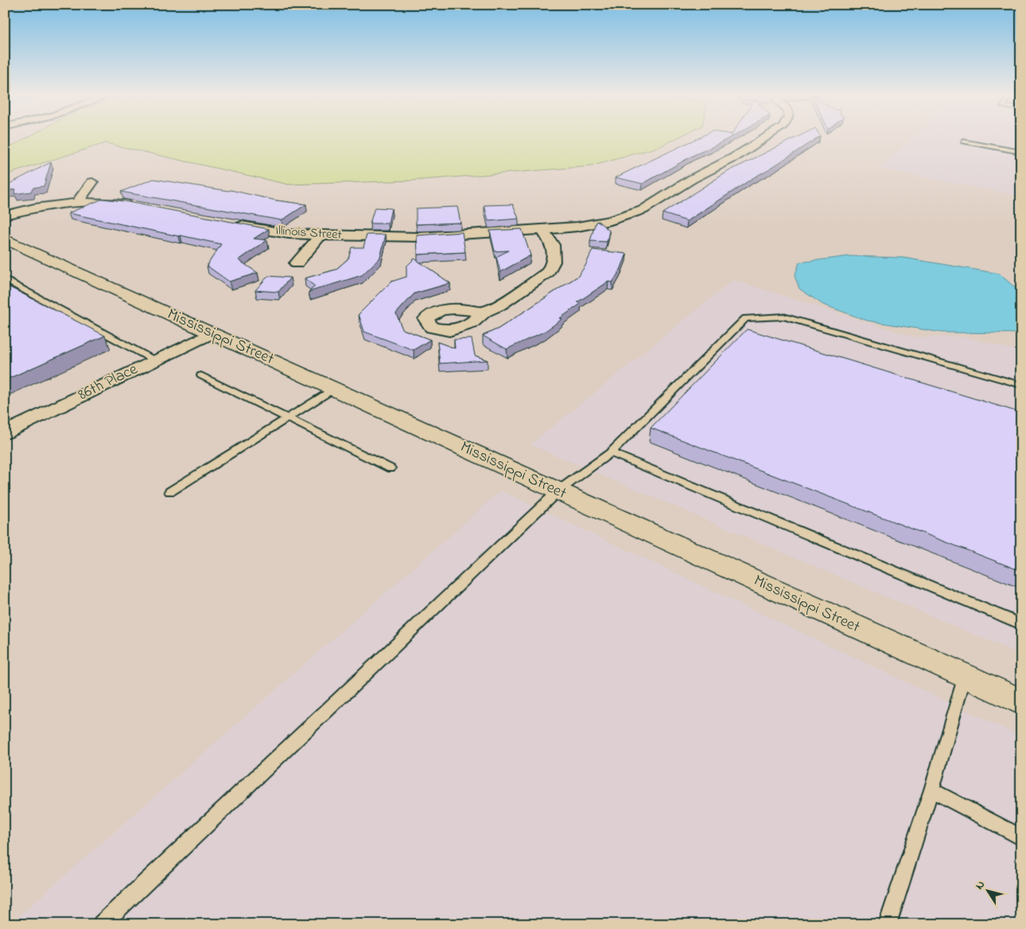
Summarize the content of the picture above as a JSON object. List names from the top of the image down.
{
  "streets": {
    "street": ["Illinois Street", "Mississippi Street", "86th Place"]
  },
  "crossings": [
    ["Mississippi Street", "86th Place"]
  ],
  "north": "top left"
}
